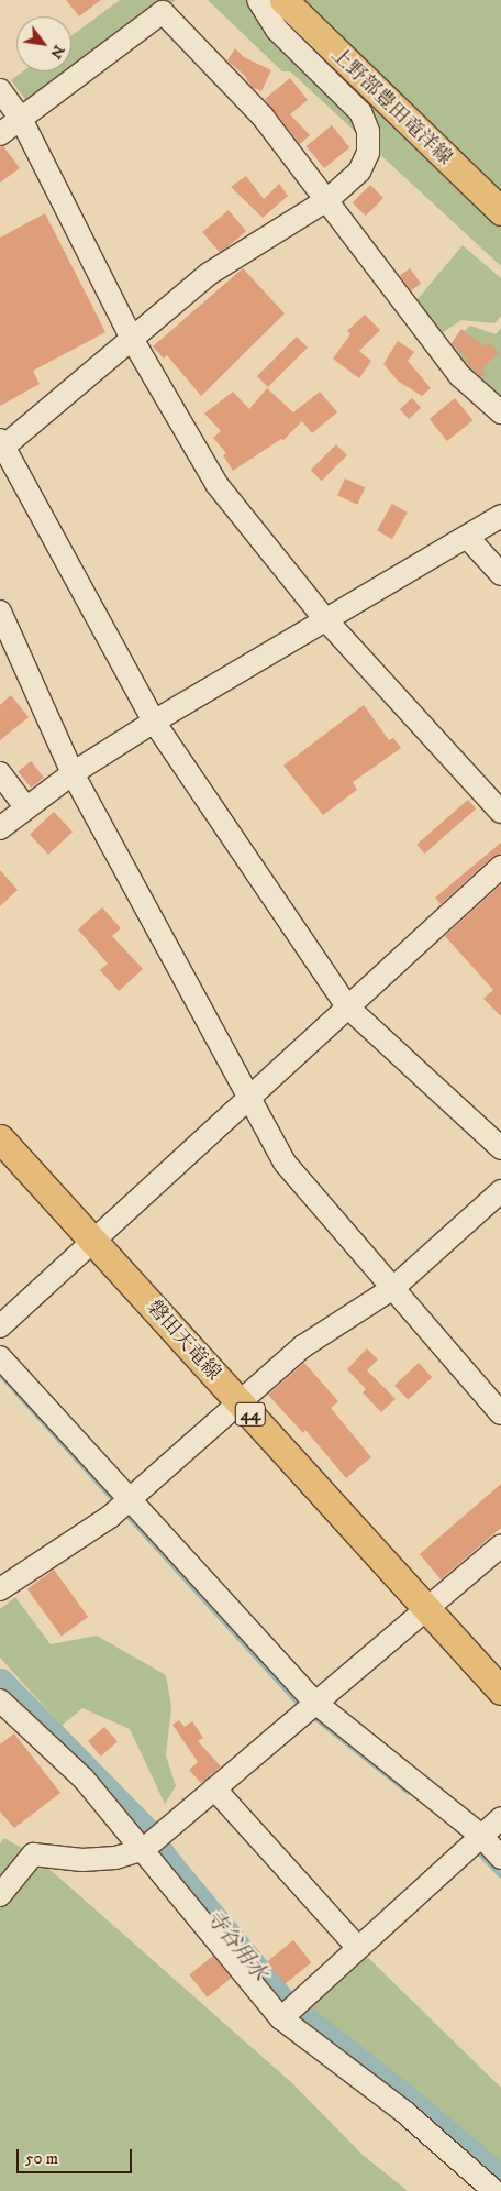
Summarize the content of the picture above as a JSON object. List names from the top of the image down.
{
  "streets": {
    "main road": ["上野部豊田竜洋線", "磐田天竜線", "44"]
  },
  "water": ["寺谷用水"],
  "scale_bar": "50 m",
  "north": "bottom right"
}
